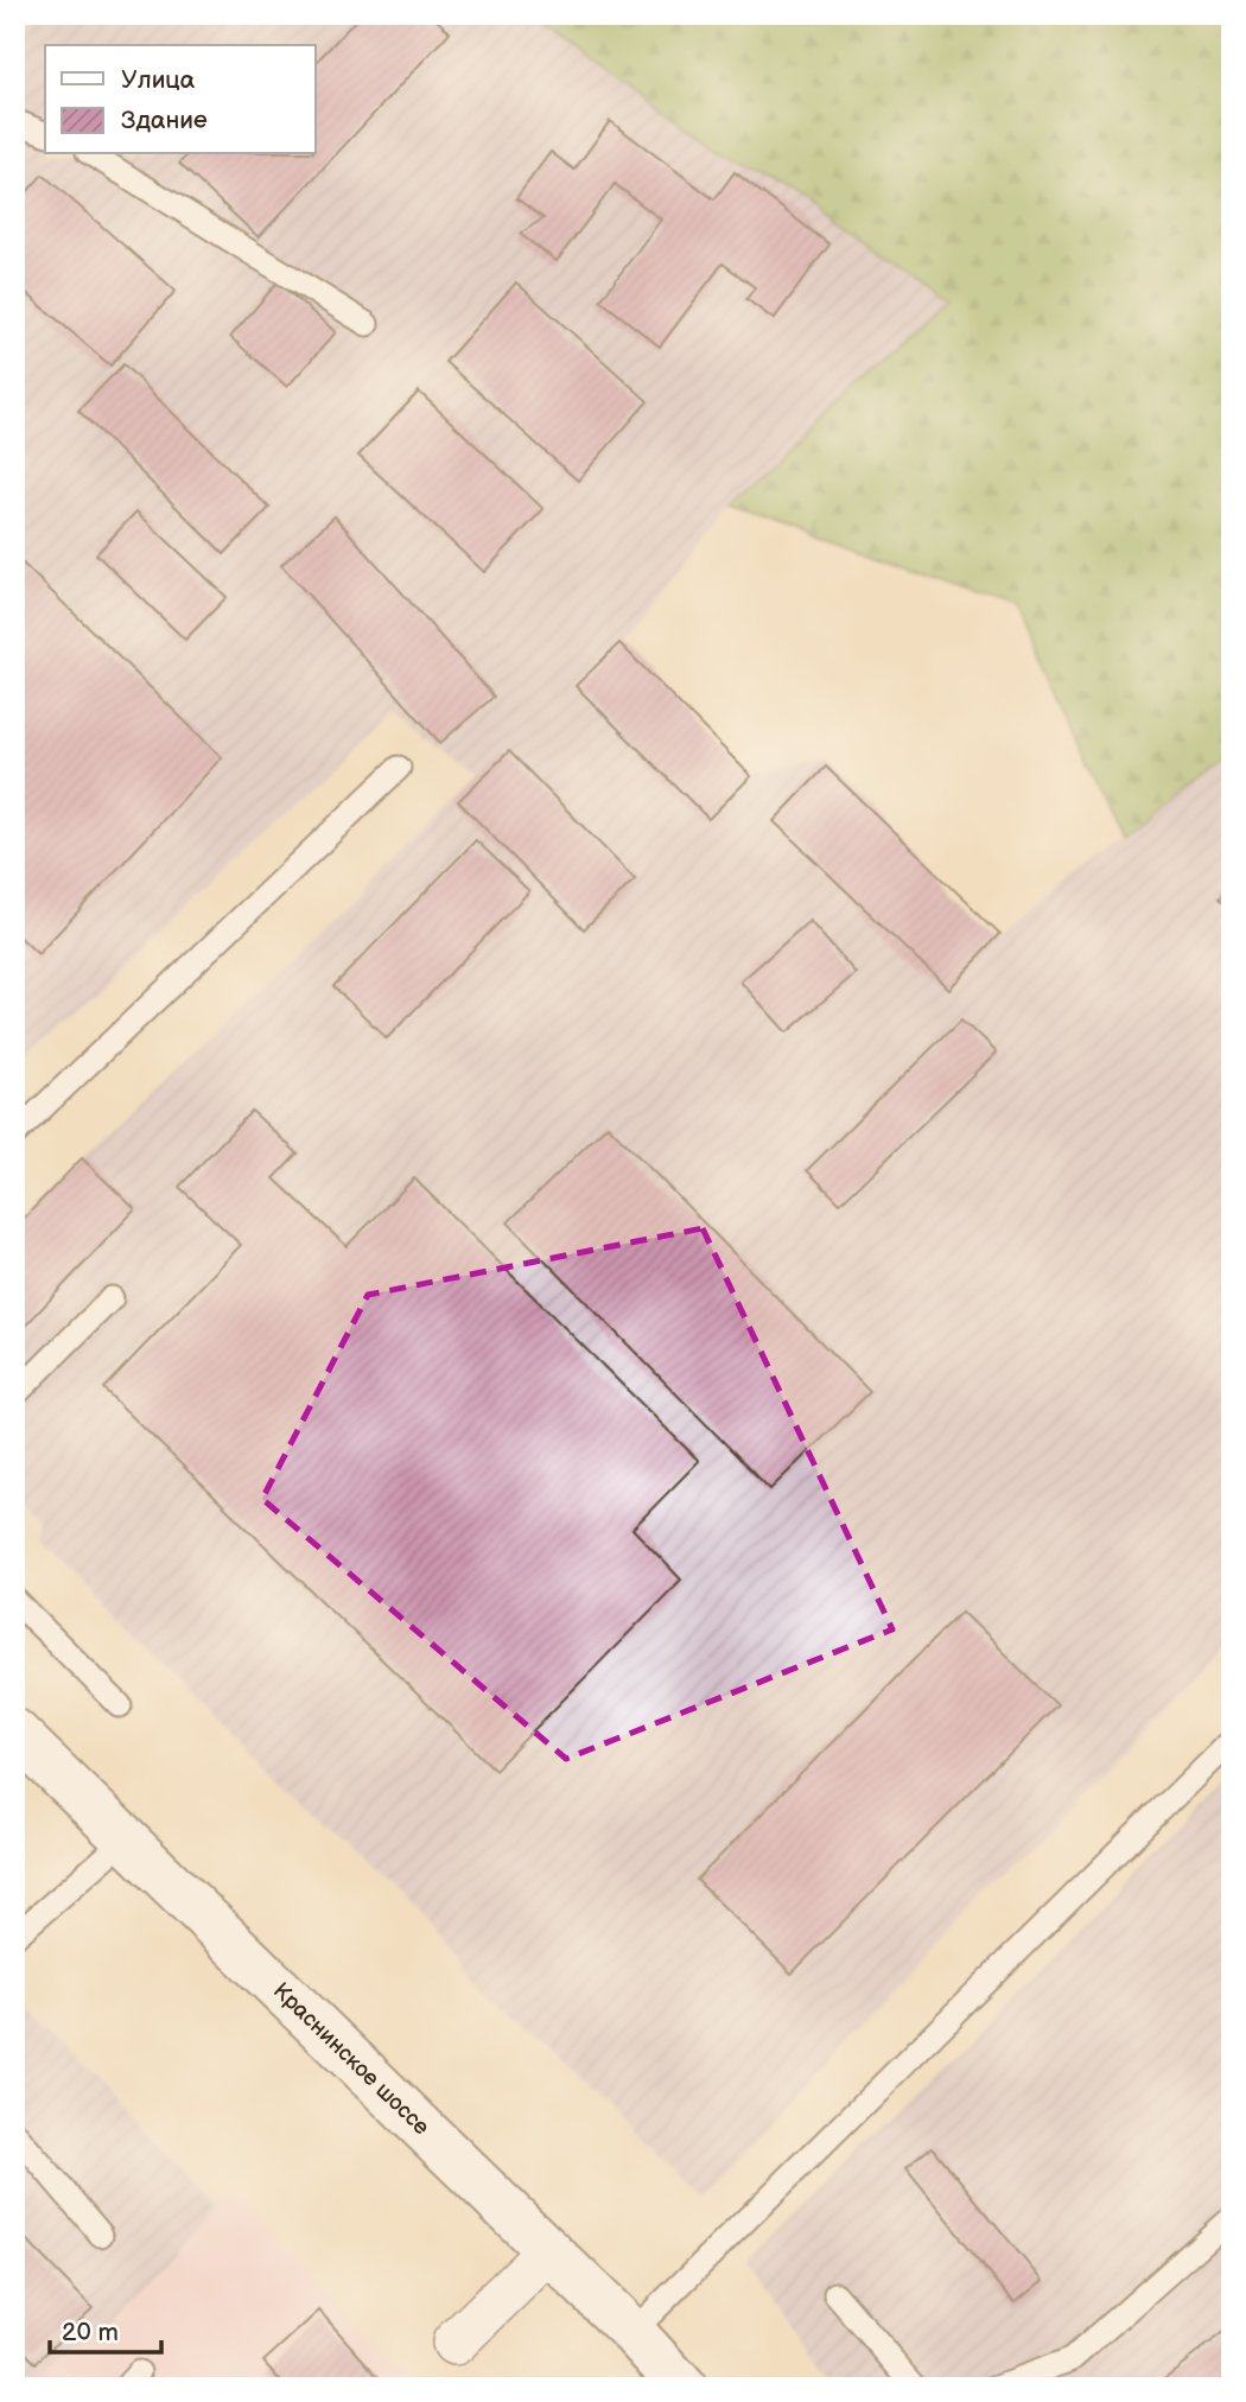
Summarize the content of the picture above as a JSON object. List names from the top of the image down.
{
  "streets": {
    "main road": ["Краснинское шоссе"]
  },
  "legend": ["Улица", "Здание"],
  "scale_bar": "20 m"
}
